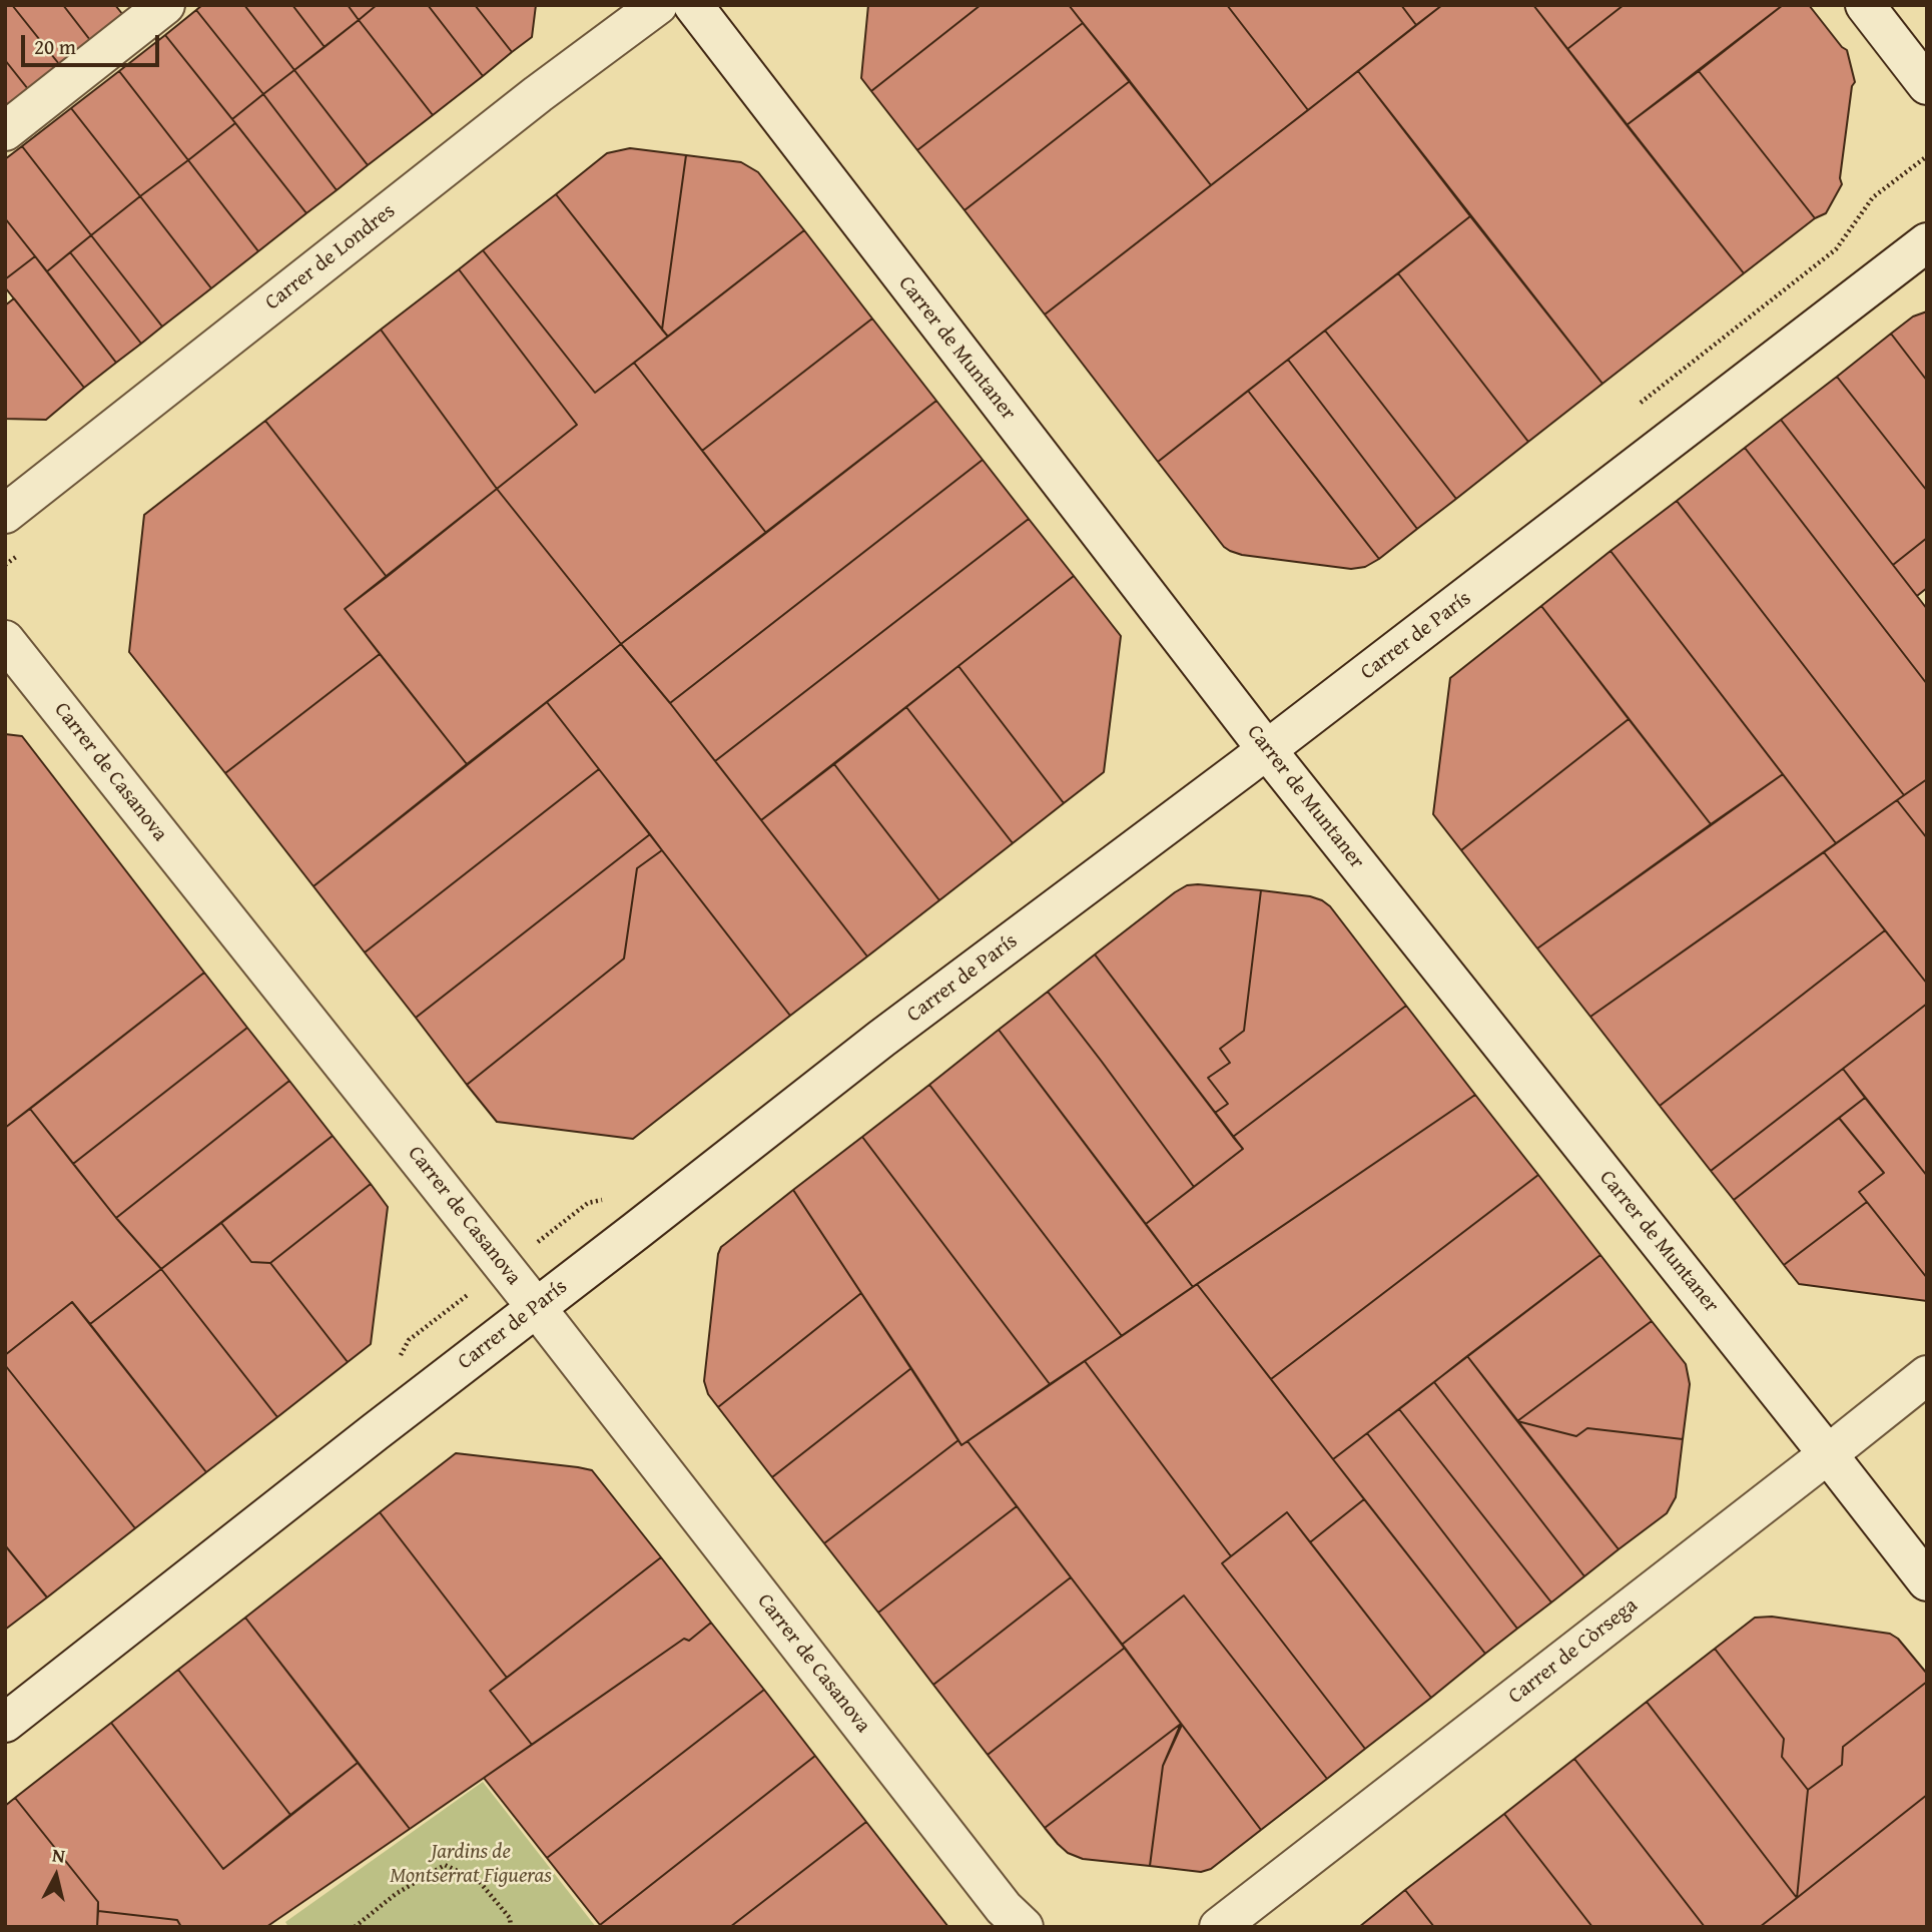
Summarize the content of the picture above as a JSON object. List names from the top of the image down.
{
  "streets": {
    "main road": [
      "Carrer de Londres",
      "Carrer de Muntaner",
      "Carrer de París",
      "Carrer de Casanova",
      "Carrer de Còrsega"
    ]
  },
  "crossings": [
    ["Carrer de Muntaner", "Carrer de París"],
    ["Carrer de Muntaner", "Carrer de Còrsega"],
    ["Carrer de París", "Carrer de Casanova"]
  ],
  "parks": ["Jardins de Montserrat Figueras"],
  "scale_bar": "20 m",
  "north": "top"
}
